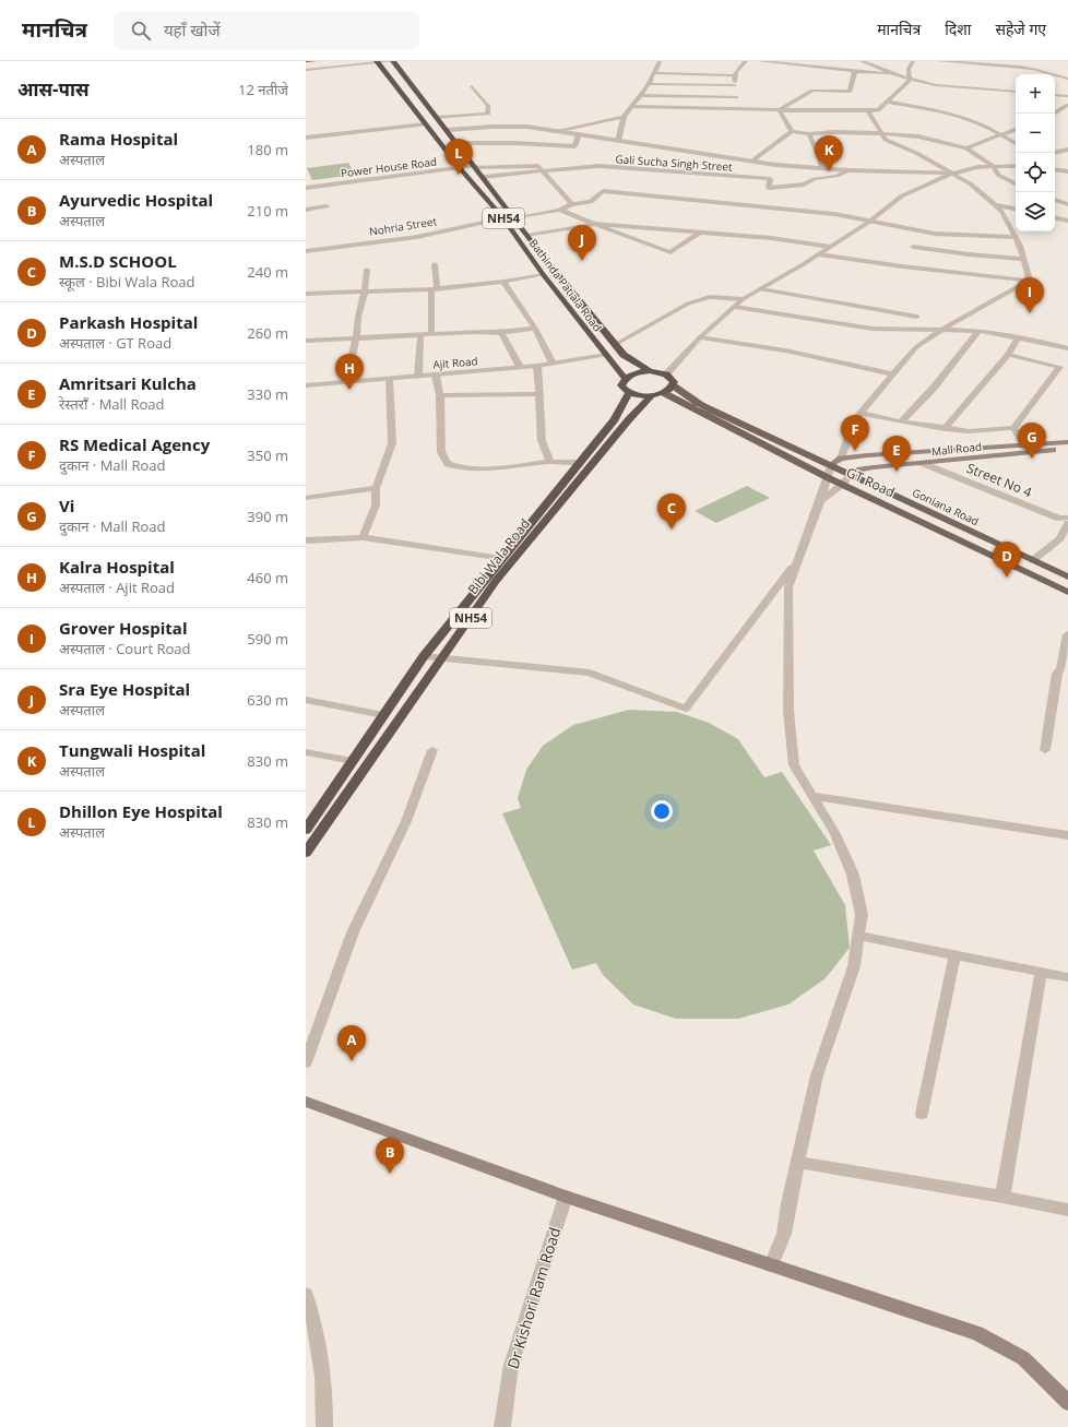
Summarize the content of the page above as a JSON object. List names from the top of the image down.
{
  "streets": {
    "highway": ["NH54", "Bathinda Patiala Road", "Bibi Wala Road"],
    "main road": ["Mall Road", "GT Road", "Goniana Road"],
    "street": [
      "Gali Sucha Singh Street",
      "Power House Road",
      "Nohria Street",
      "Ajit Road",
      "Street No 4",
      "Dr Kishori Ram Road"
    ]
  },
  "crossings": [
    ["Gali Sucha Singh Street", "Power House Road"],
    ["Gali Sucha Singh Street", "NH54"],
    ["Power House Road", "NH54"],
    ["Power House Road", "Bathinda Patiala Road"],
    ["NH54", "Bathinda Patiala Road"],
    ["Nohria Street", "Bathinda Patiala Road"],
    ["Bathinda Patiala Road", "Ajit Road"],
    ["Mall Road", "Street No 4"],
    ["Mall Road", "Goniana Road"]
  ],
  "page": {
    "header": "मानचित्र",
    "search": "यहाँ खोजें",
    "nav": ["मानचित्र", "दिशा", "सहेजे गए"],
    "heading": ["आस-पास", "12 नतीजे"],
    "map_buttons": ["+", "−"],
    "list": [
      {
        "mark": "A",
        "name": "Rama Hospital",
        "note": "अस्पताल",
        "value": "180 m"
      },
      {
        "mark": "B",
        "name": "Ayurvedic Hospital",
        "note": "अस्पताल",
        "value": "210 m"
      },
      {
        "mark": "C",
        "name": "M.S.D SCHOOL",
        "note": "स्कूल · Bibi Wala Road",
        "value": "240 m"
      },
      {
        "mark": "D",
        "name": "Parkash Hospital",
        "note": "अस्पताल · GT Road",
        "value": "260 m"
      },
      {
        "mark": "E",
        "name": "Amritsari Kulcha",
        "note": "रेस्तराँ · Mall Road",
        "value": "330 m"
      },
      {
        "mark": "F",
        "name": "RS Medical Agency",
        "note": "दुकान · Mall Road",
        "value": "350 m"
      },
      {
        "mark": "G",
        "name": "Vi",
        "note": "दुकान · Mall Road",
        "value": "390 m"
      },
      {
        "mark": "H",
        "name": "Kalra Hospital",
        "note": "अस्पताल · Ajit Road",
        "value": "460 m"
      },
      {
        "mark": "I",
        "name": "Grover Hospital",
        "note": "अस्पताल · Court Road",
        "value": "590 m"
      },
      {
        "mark": "J",
        "name": "Sra Eye Hospital",
        "note": "अस्पताल",
        "value": "630 m"
      },
      {
        "mark": "K",
        "name": "Tungwali Hospital",
        "note": "अस्पताल",
        "value": "830 m"
      },
      {
        "mark": "L",
        "name": "Dhillon Eye Hospital",
        "note": "अस्पताल",
        "value": "830 m"
      }
    ],
    "pins": [
      "K",
      "L",
      "J",
      "I",
      "H",
      "F",
      "G",
      "E",
      "C",
      "D",
      "A",
      "B"
    ]
  }
}
